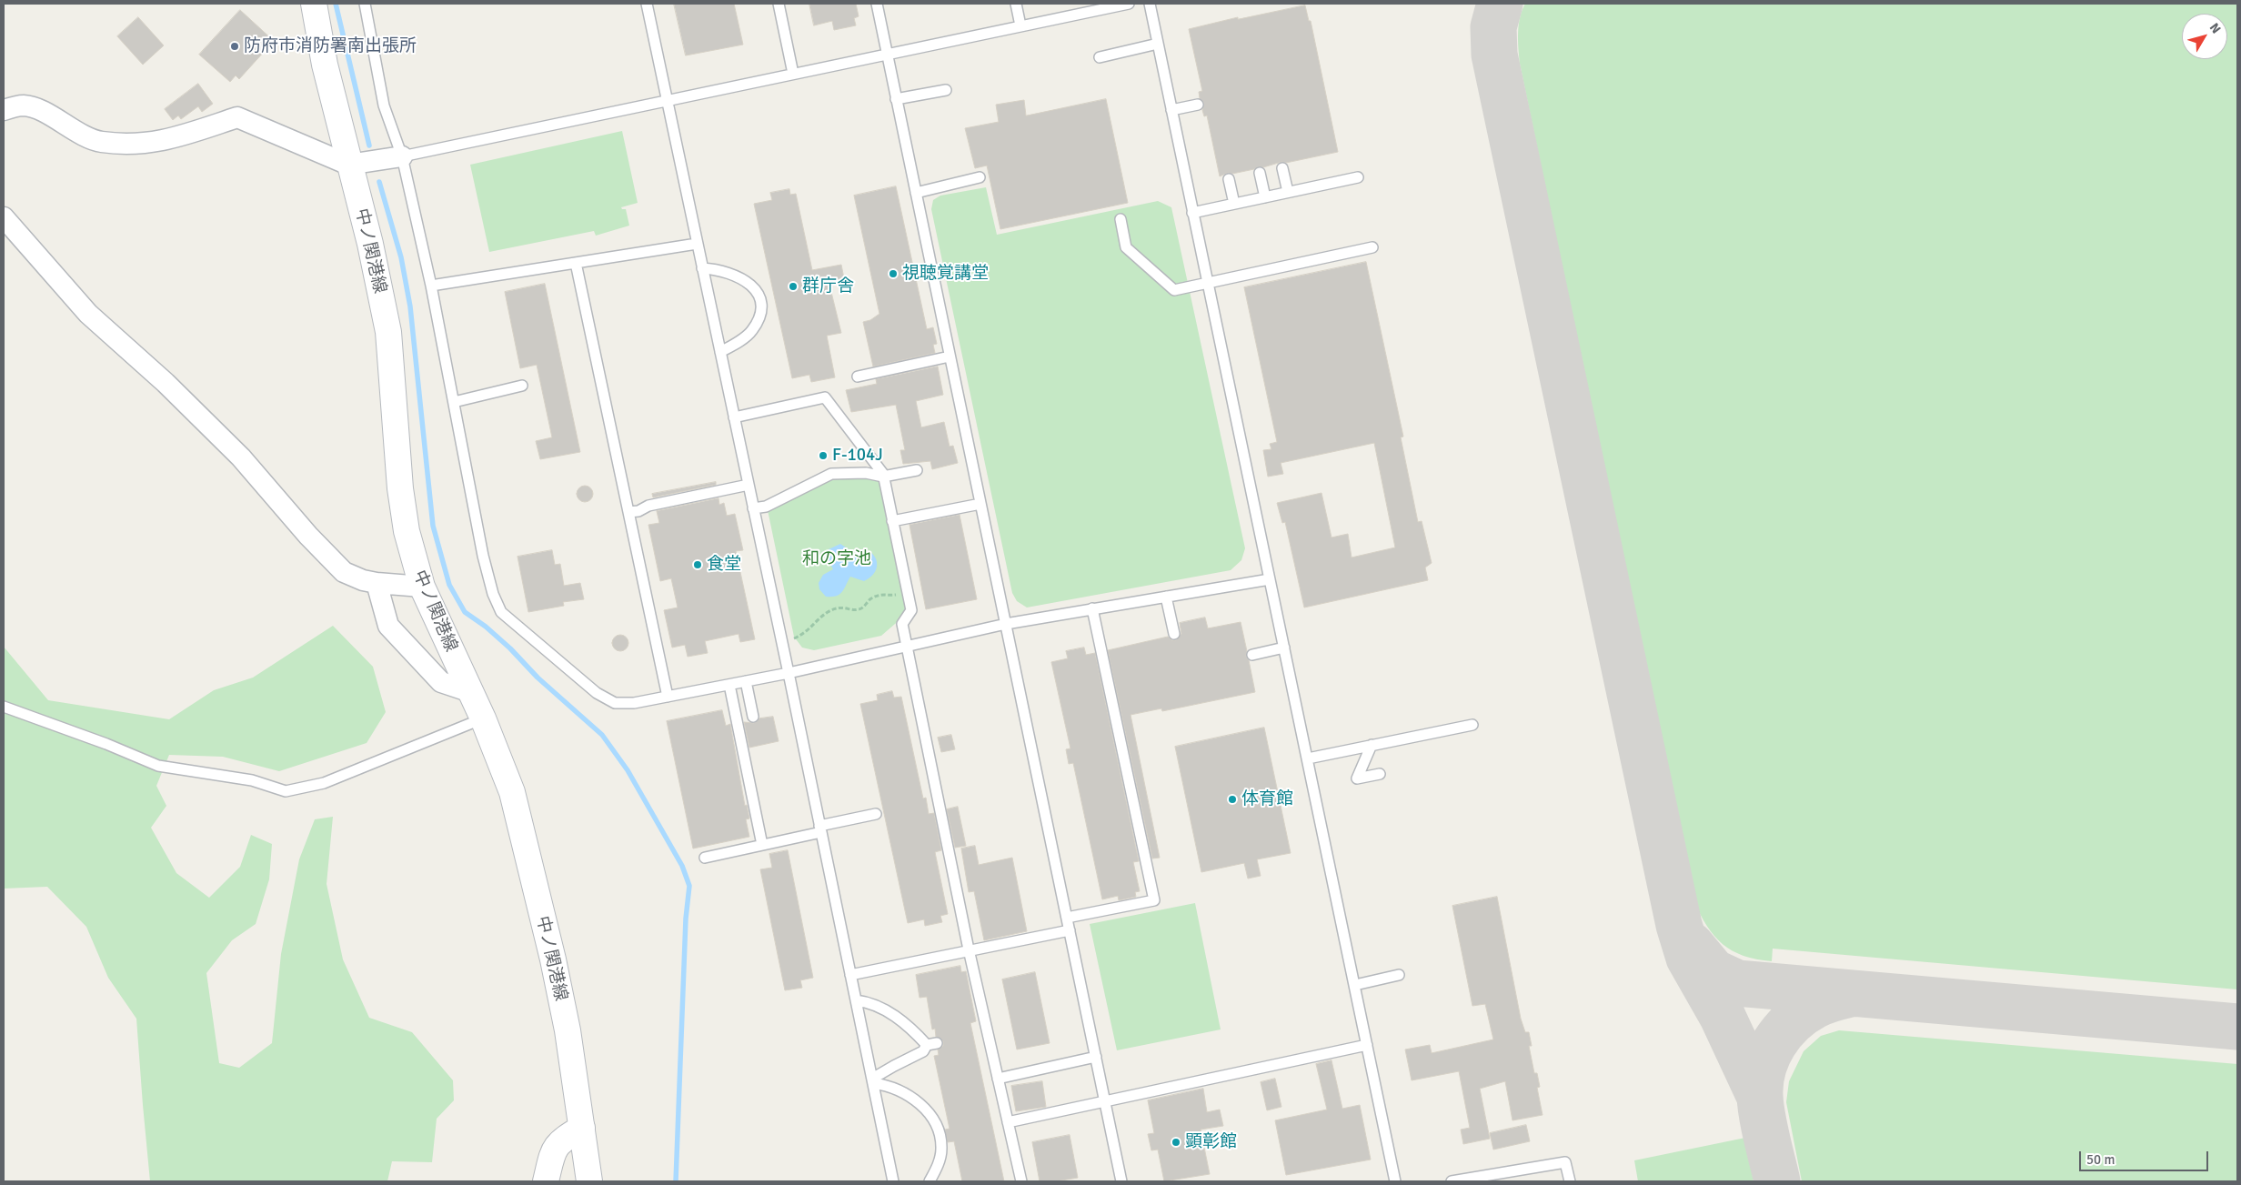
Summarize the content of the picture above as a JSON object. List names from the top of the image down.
{
  "streets": {
    "main road": ["中ノ関港線"]
  },
  "parks": ["和の字池"],
  "places": [
    "防府市消防署南出張所",
    "視聴覚講堂",
    "群庁舎",
    "F-104J",
    "食堂",
    "体育館",
    "顕彰館"
  ],
  "scale_bar": "50 m",
  "north": "top right"
}
